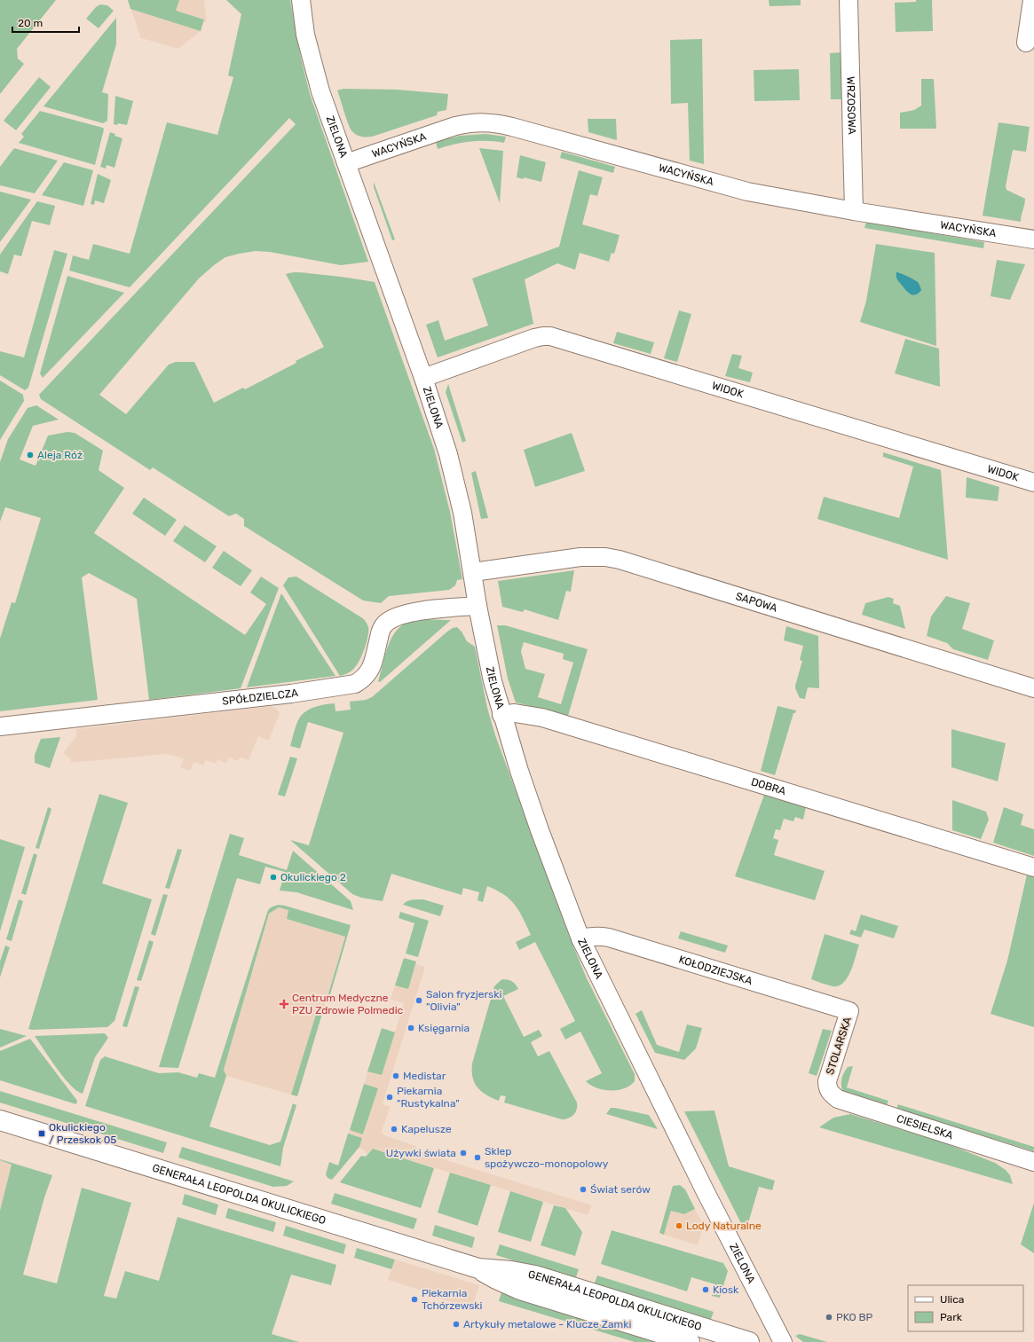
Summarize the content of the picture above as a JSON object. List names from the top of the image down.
{
  "streets": {
    "main road": ["GENERAŁA LEOPOLDA OKULICKIEGO"],
    "street": [
      "WRZOSOWA",
      "ZIELONA",
      "WACYŃSKA",
      "WIDOK",
      "SAPOWA",
      "SPÓŁDZIELCZA",
      "DOBRA",
      "KOŁODZIEJSKA",
      "STOLARSKA",
      "CIESIELSKA"
    ]
  },
  "crossings": [
    ["WRZOSOWA", "WACYŃSKA"],
    ["ZIELONA", "WACYŃSKA"],
    ["ZIELONA", "WIDOK"],
    ["ZIELONA", "SAPOWA"],
    ["ZIELONA", "SPÓŁDZIELCZA"],
    ["ZIELONA", "DOBRA"],
    ["ZIELONA", "KOŁODZIEJSKA"],
    ["KOŁODZIEJSKA", "STOLARSKA"],
    ["STOLARSKA", "CIESIELSKA"]
  ],
  "places": {
    "other": [
      "Aleja Róż",
      "Okulickiego 2",
      "Salon fryzjerski \"Olivia\"",
      "Księgarnia",
      "Medistar",
      "Piekarnia \"Rustykalna\"",
      "Kapelusze",
      "Używki świata",
      "Sklep spożywczo-monopolowy",
      "Świat serów",
      "Lody Naturalne",
      "Kiosk",
      "Piekarnia Tchórzewski",
      "PKO BP",
      "Artykuły metalowe - Klucze Zamki"
    ],
    "health": ["Centrum Medyczne PZU Zdrowie Polmedic"],
    "transit": ["Okulickiego / Przeskok 05"]
  },
  "legend": ["Ulica", "Park"],
  "scale_bar": "20 m"
}
